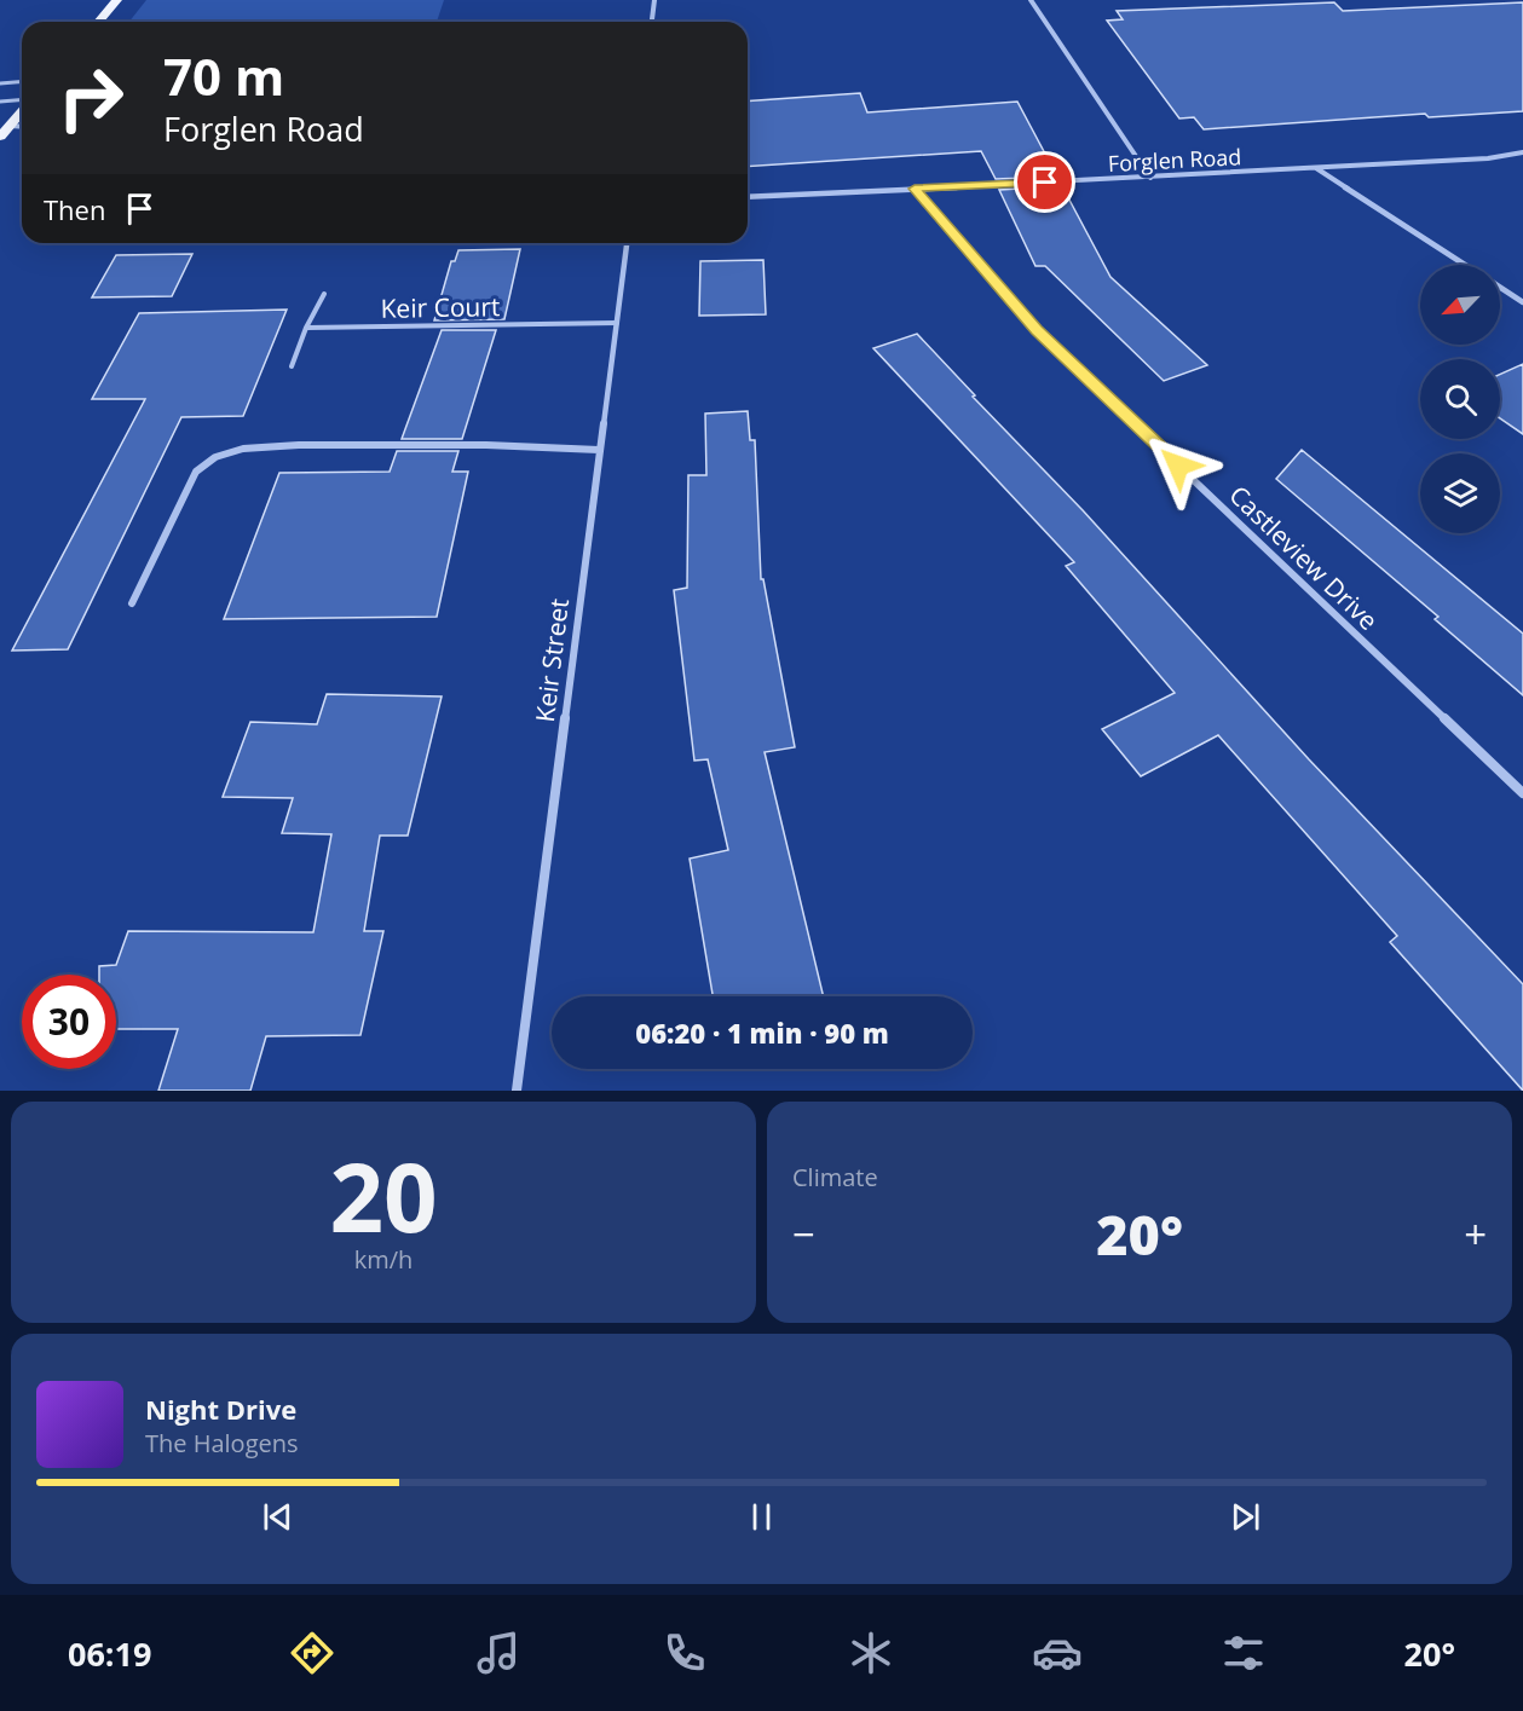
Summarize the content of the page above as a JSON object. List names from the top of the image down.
{
  "streets": {
    "street": ["Forglen Road", "Castleview Drive", "Keir Street"],
    "lane": ["Keir Court"]
  },
  "crossings": [
    ["Forglen Road", "Castleview Drive"],
    ["Keir Court", "Keir Street"]
  ],
  "north": "bottom left",
  "page": {
    "turn": ["70 m", "Forglen Road"],
    "then": "Then",
    "limit": "30",
    "trip": "06:20 · 1 min · 90 m",
    "tile": [
      ["20", "km/h"],
      "Climate"
    ],
    "heat": ["−", "20°", "+"],
    "song": ["Night Drive", "The Halogens"],
    "tabs": ["06:19", "20°"]
  }
}
